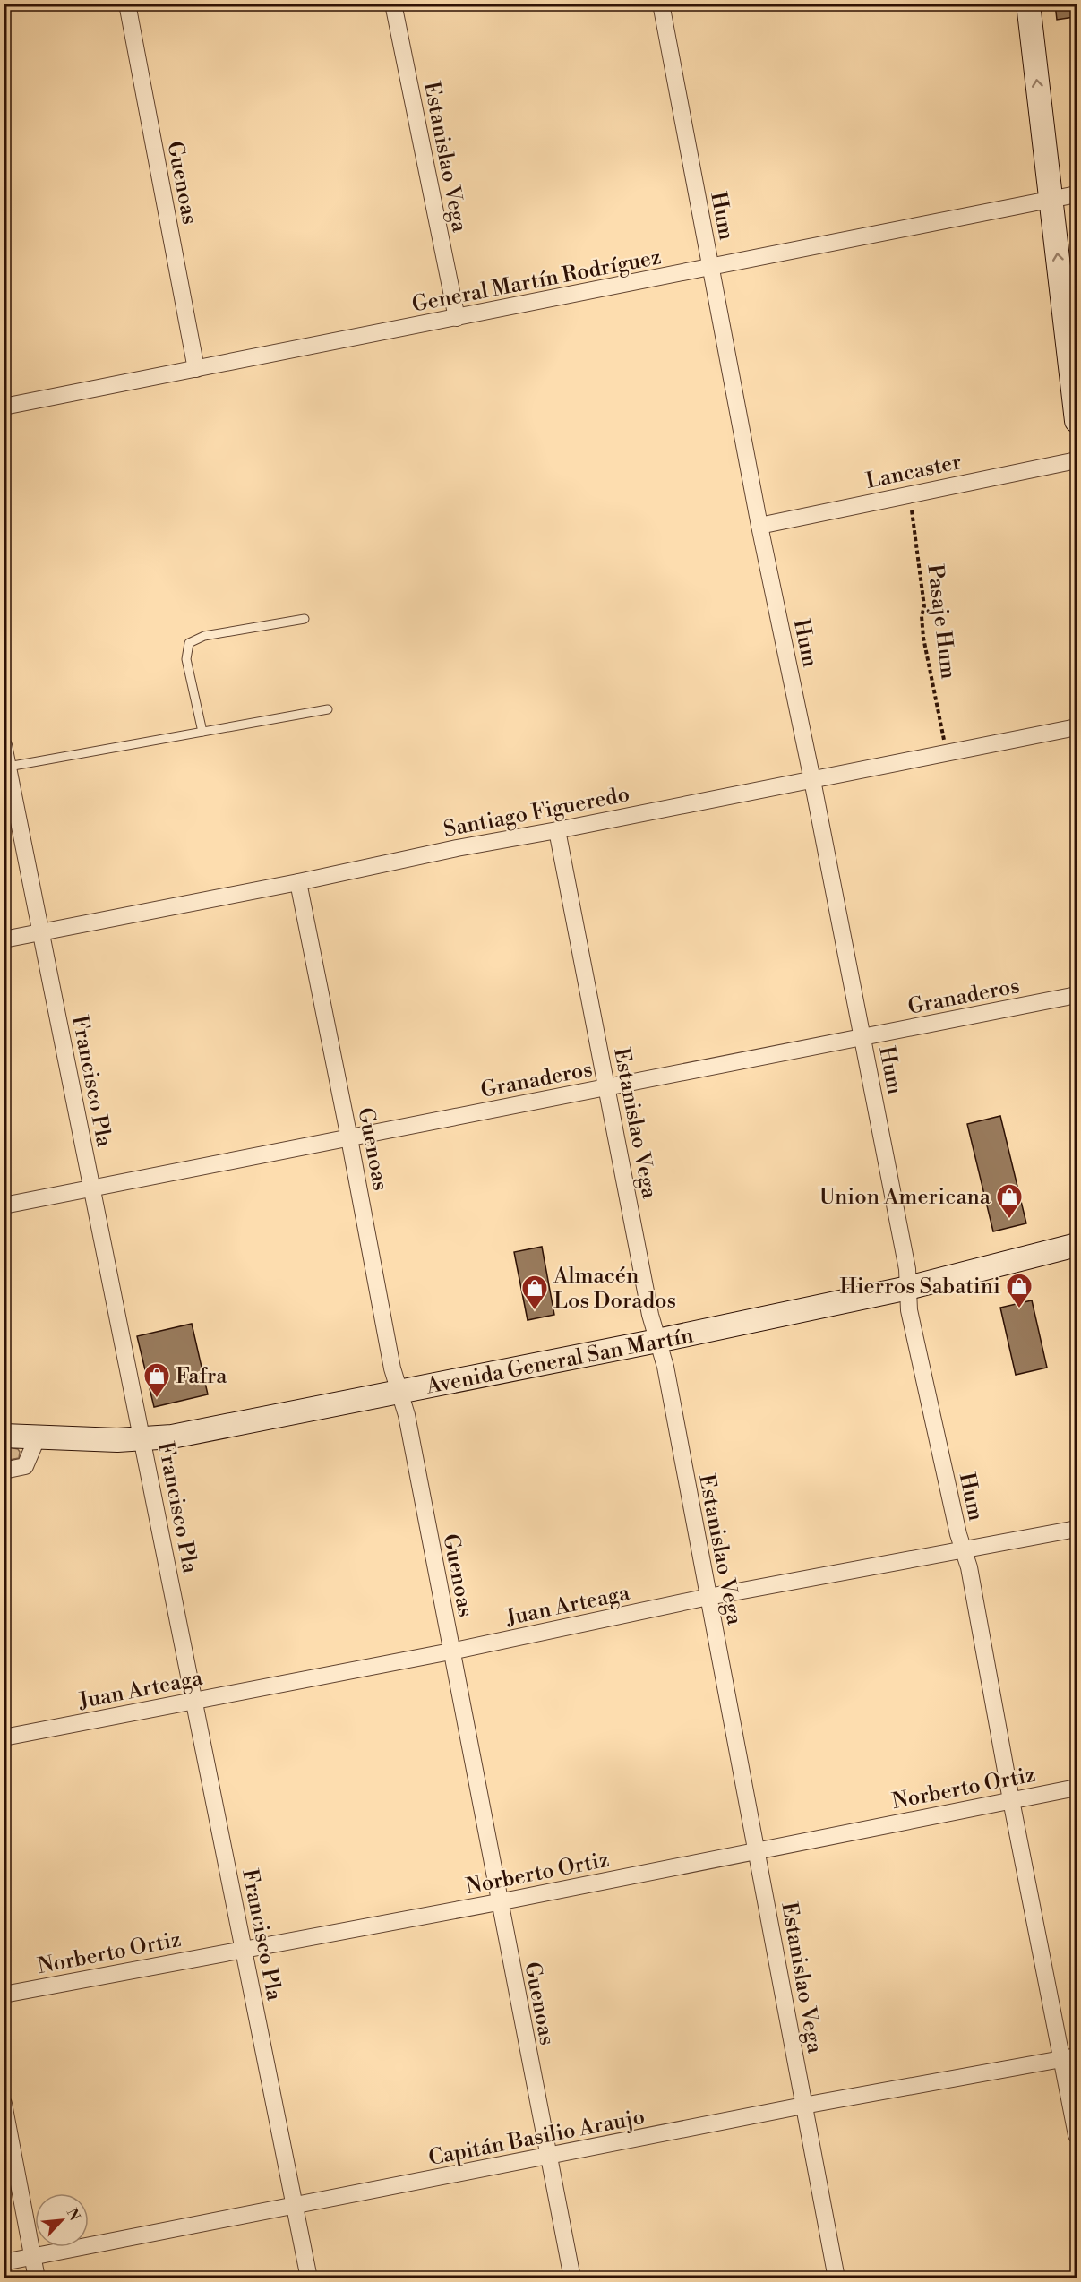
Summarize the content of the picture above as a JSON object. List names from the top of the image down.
{
  "streets": {
    "main road": ["Avenida General San Martín"],
    "street": [
      "Estanislao Vega",
      "Guenoas",
      "Hum",
      "General Martín Rodríguez",
      "Lancaster",
      "Santiago Figueredo",
      "Granaderos",
      "Francisco Pla",
      "Juan Arteaga",
      "Norberto Ortiz",
      "Capitán Basilio Araujo"
    ],
    "path": ["Pasaje Hum"]
  },
  "crossings": [
    ["Estanislao Vega", "General Martín Rodríguez"],
    ["Estanislao Vega", "Santiago Figueredo"],
    ["Estanislao Vega", "Granaderos"],
    ["Estanislao Vega", "Avenida General San Martín"],
    ["Estanislao Vega", "Juan Arteaga"],
    ["Estanislao Vega", "Norberto Ortiz"],
    ["Estanislao Vega", "Capitán Basilio Araujo"],
    ["Guenoas", "General Martín Rodríguez"],
    ["Guenoas", "Santiago Figueredo"],
    ["Guenoas", "Granaderos"],
    ["Guenoas", "Avenida General San Martín"],
    ["Guenoas", "Juan Arteaga"],
    ["Guenoas", "Norberto Ortiz"],
    ["Guenoas", "Capitán Basilio Araujo"],
    ["Hum", "General Martín Rodríguez"],
    ["Hum", "Lancaster"],
    ["Hum", "Santiago Figueredo"],
    ["Hum", "Granaderos"],
    ["Hum", "Avenida General San Martín"],
    ["Hum", "Juan Arteaga"],
    ["Hum", "Norberto Ortiz"],
    ["Hum", "Capitán Basilio Araujo"],
    ["Lancaster", "Pasaje Hum"],
    ["Pasaje Hum", "Santiago Figueredo"],
    ["Santiago Figueredo", "Francisco Pla"],
    ["Granaderos", "Francisco Pla"],
    ["Francisco Pla", "Avenida General San Martín"],
    ["Francisco Pla", "Juan Arteaga"],
    ["Francisco Pla", "Norberto Ortiz"],
    ["Francisco Pla", "Capitán Basilio Araujo"]
  ],
  "places": {
    "shop": [
      "Union Americana",
      "Hierros Sabatini",
      "Almacén Los Dorados",
      "Fafra"
    ]
  },
  "north": "top right"
}
